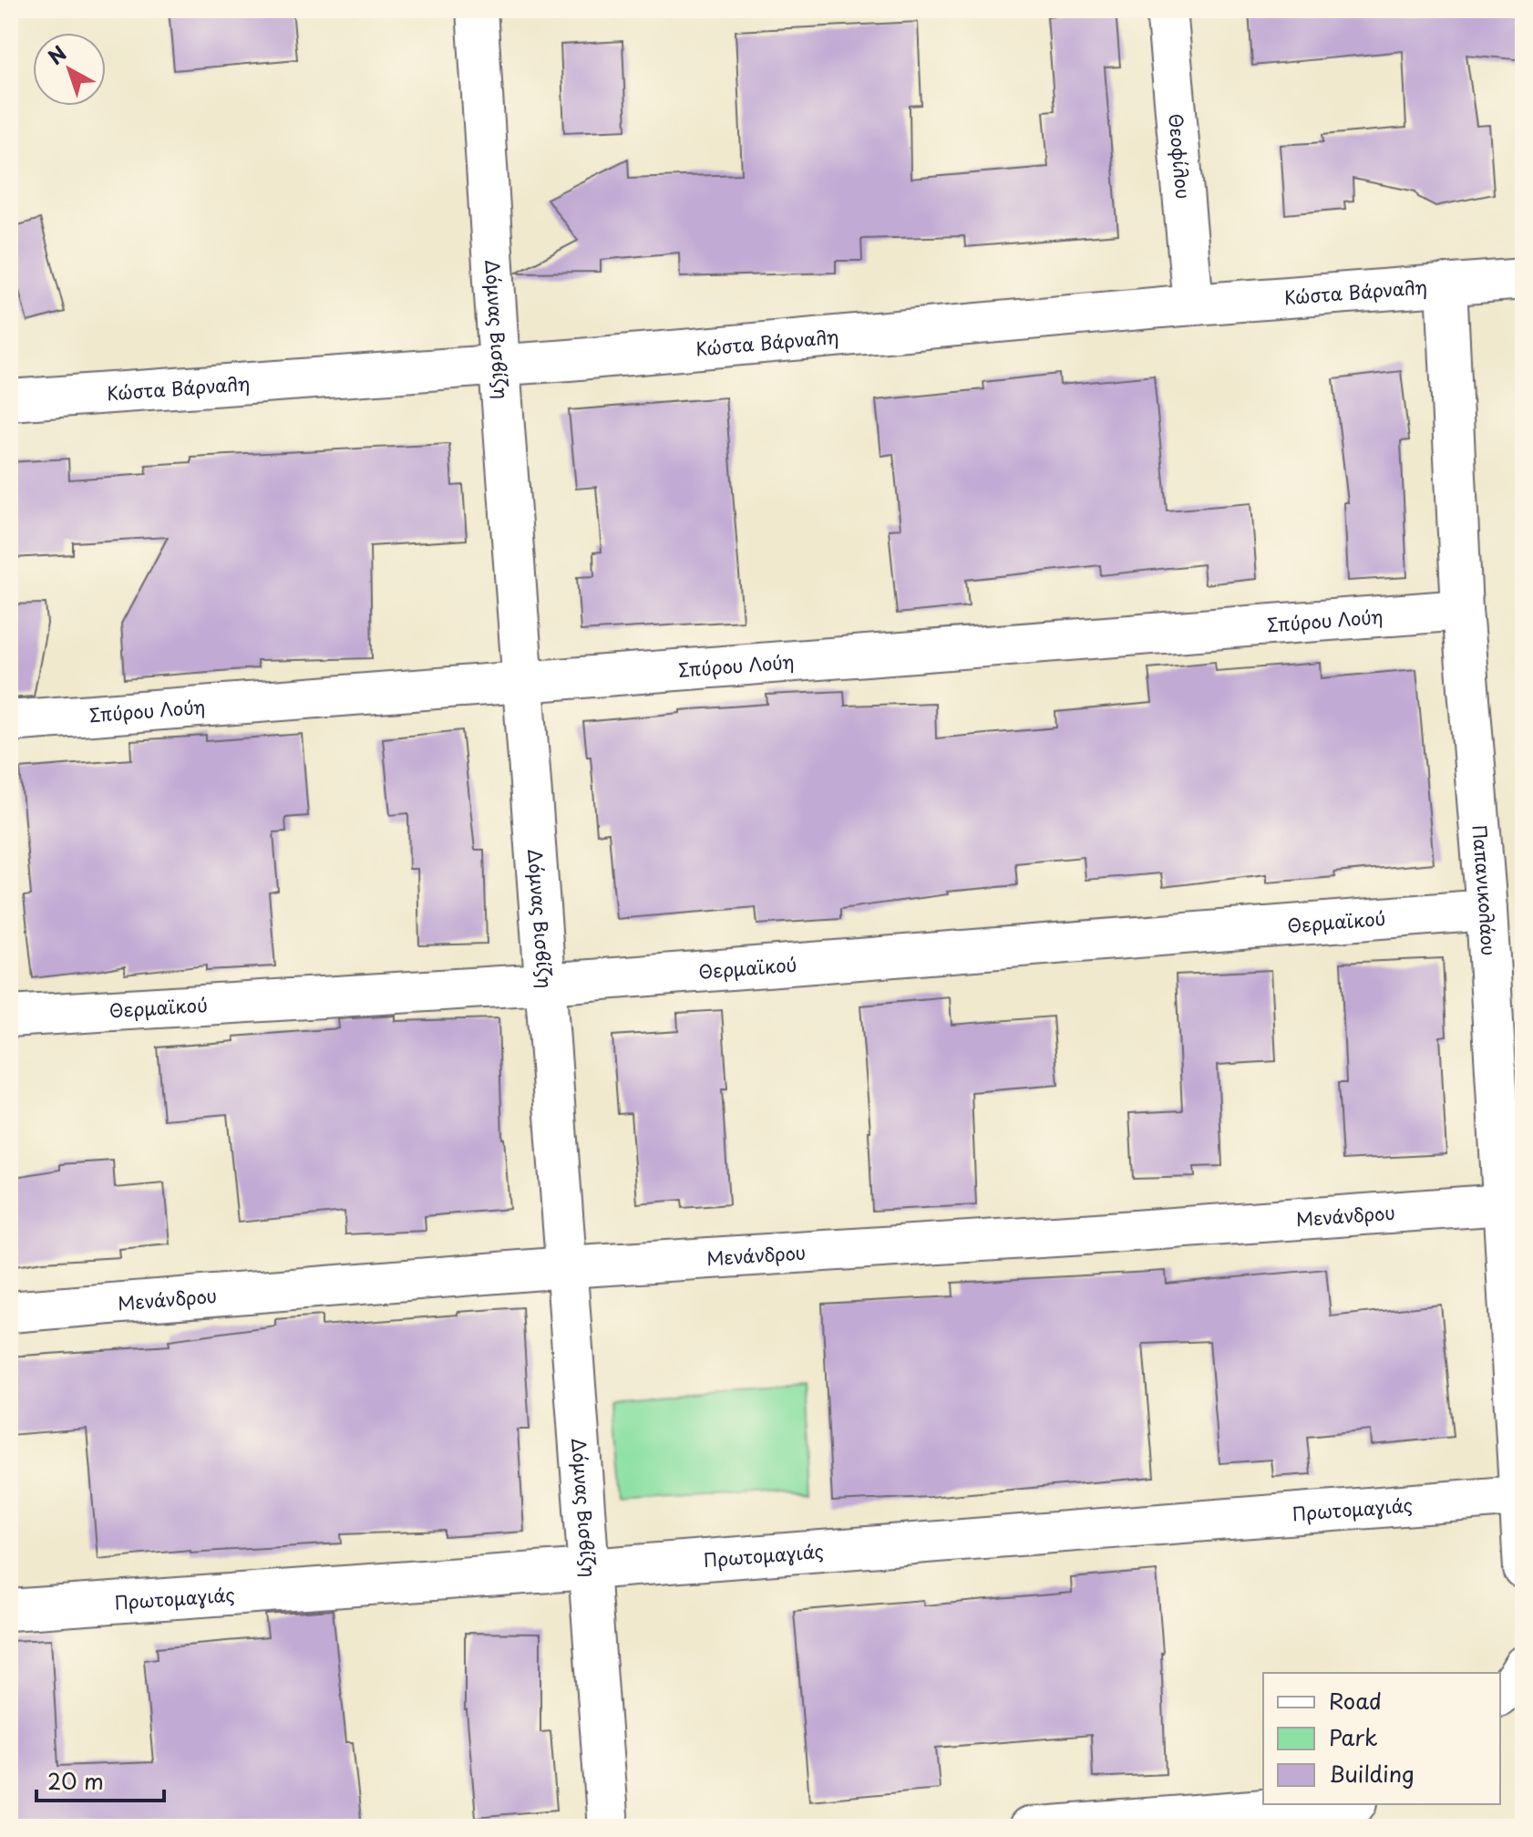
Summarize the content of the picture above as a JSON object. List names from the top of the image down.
{
  "streets": {
    "street": [
      "Θεοφίλου",
      "Κώστα Βάρναλη",
      "Δόμνας Βισβίζη",
      "Σπύρου Λούη",
      "Παπανικολάου",
      "Θερμαϊκού",
      "Μενάνδρου",
      "Πρωτομαγιάς"
    ]
  },
  "crossings": [
    ["Θεοφίλου", "Κώστα Βάρναλη"],
    ["Κώστα Βάρναλη", "Δόμνας Βισβίζη"],
    ["Κώστα Βάρναλη", "Παπανικολάου"],
    ["Δόμνας Βισβίζη", "Σπύρου Λούη"],
    ["Δόμνας Βισβίζη", "Θερμαϊκού"],
    ["Δόμνας Βισβίζη", "Μενάνδρου"],
    ["Δόμνας Βισβίζη", "Πρωτομαγιάς"],
    ["Σπύρου Λούη", "Παπανικολάου"],
    ["Παπανικολάου", "Θερμαϊκού"],
    ["Παπανικολάου", "Μενάνδρου"],
    ["Παπανικολάου", "Πρωτομαγιάς"]
  ],
  "legend": ["Road", "Park", "Building"],
  "scale_bar": "20 m",
  "north": "top left"
}
